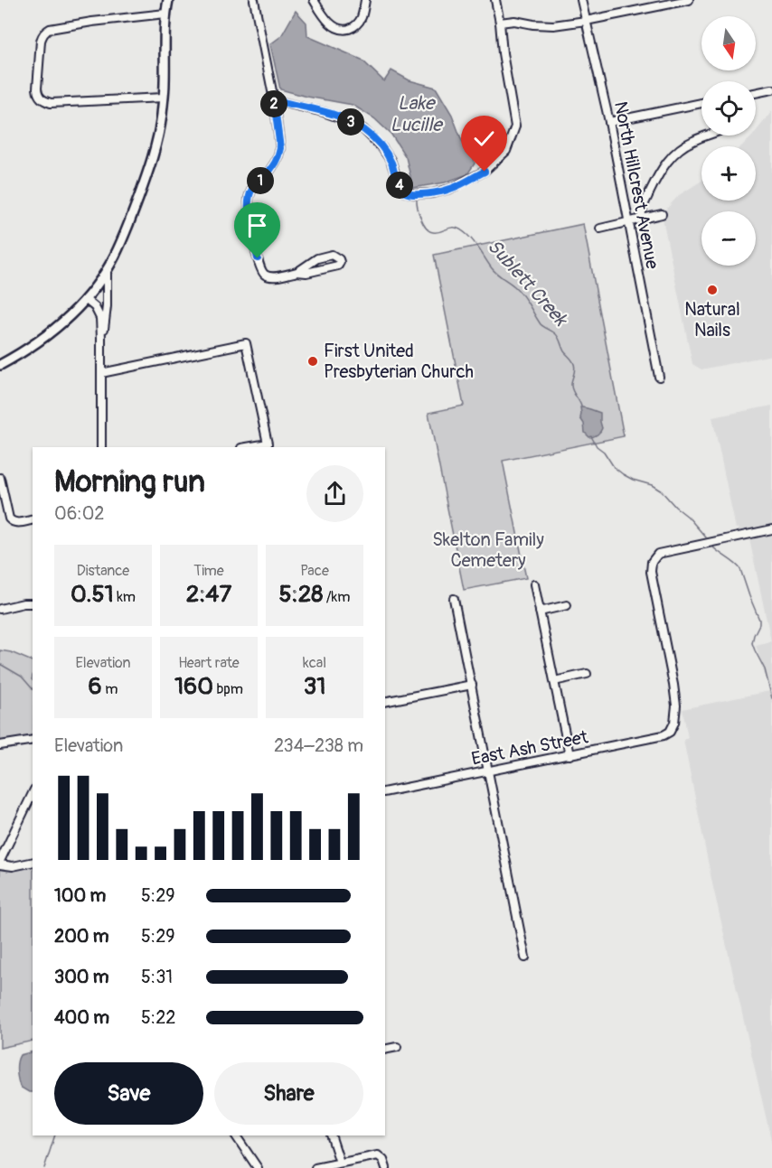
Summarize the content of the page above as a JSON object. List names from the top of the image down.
{
  "streets": {
    "street": ["North Hillcrest Avenue", "East Ash Street"]
  },
  "water": ["Lake Lucille", "Sublett Creek"],
  "parks": ["Skelton Family Cemetery"],
  "places": ["Natural Nails", "First United Presbyterian Church"],
  "north": "bottom",
  "page": {
    "map_buttons": ["+", "−"],
    "pins": [
      "2",
      "3",
      "1",
      "4"
    ],
    "heading": ["Morning run", "06:02"],
    "stats": [
      ["Distance", "0.51 km"],
      ["Time", "2:47"],
      ["Pace", "5:28 /km"],
      ["Elevation", "6 m"],
      ["Heart rate", "160 bpm"],
      ["kcal", "31"]
    ],
    "chart": ["Elevation", "234–238 m"],
    "list": [
      {
        "name": "100 m",
        "note": "5:29"
      },
      {
        "name": "200 m",
        "note": "5:29"
      },
      {
        "name": "300 m",
        "note": "5:31"
      },
      {
        "name": "400 m",
        "note": "5:22"
      }
    ],
    "buttons": ["Save", "Share"]
  }
}
